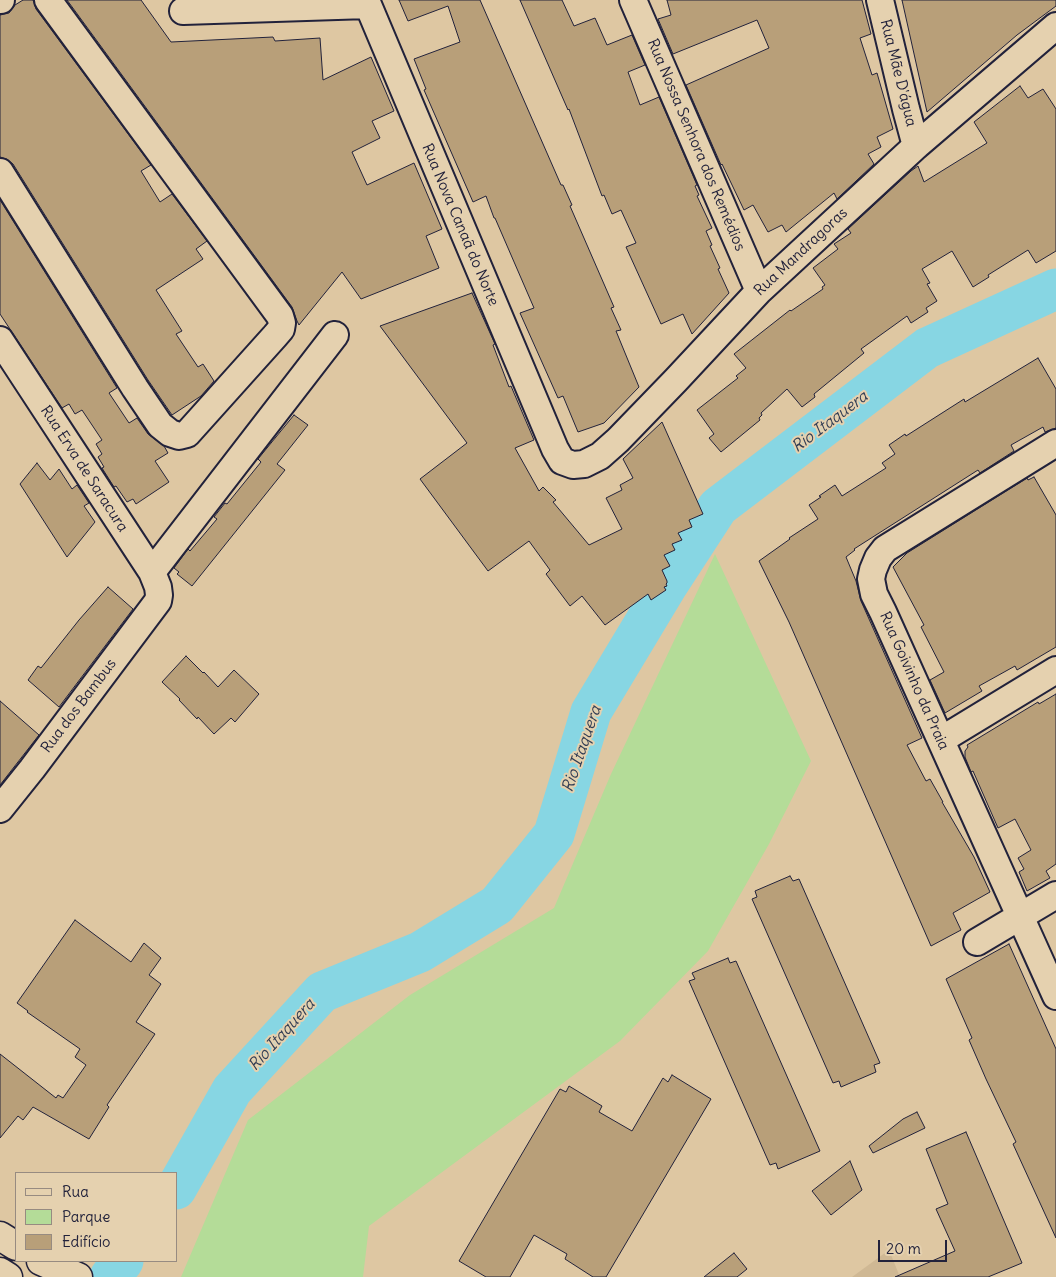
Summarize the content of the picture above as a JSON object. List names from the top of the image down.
{
  "streets": {
    "street": [
      "Rua Mãe D'água",
      "Rua Nossa Senhora dos Remédios",
      "Rua Nova Canaã do Norte",
      "Rua Mandragoras",
      "Rua Erva de Saracura",
      "Rua Goivinho da Praia",
      "Rua dos Bambus"
    ]
  },
  "crossings": [
    ["Rua Mãe D'água", "Rua Mandragoras"],
    ["Rua Nossa Senhora dos Remédios", "Rua Mandragoras"],
    ["Rua Nova Canaã do Norte", "Rua Mandragoras"],
    ["Rua Erva de Saracura", "Rua dos Bambus"]
  ],
  "water": ["Rio Itaquera"],
  "legend": ["Rua", "Parque", "Edifício"],
  "scale_bar": "20 m"
}
